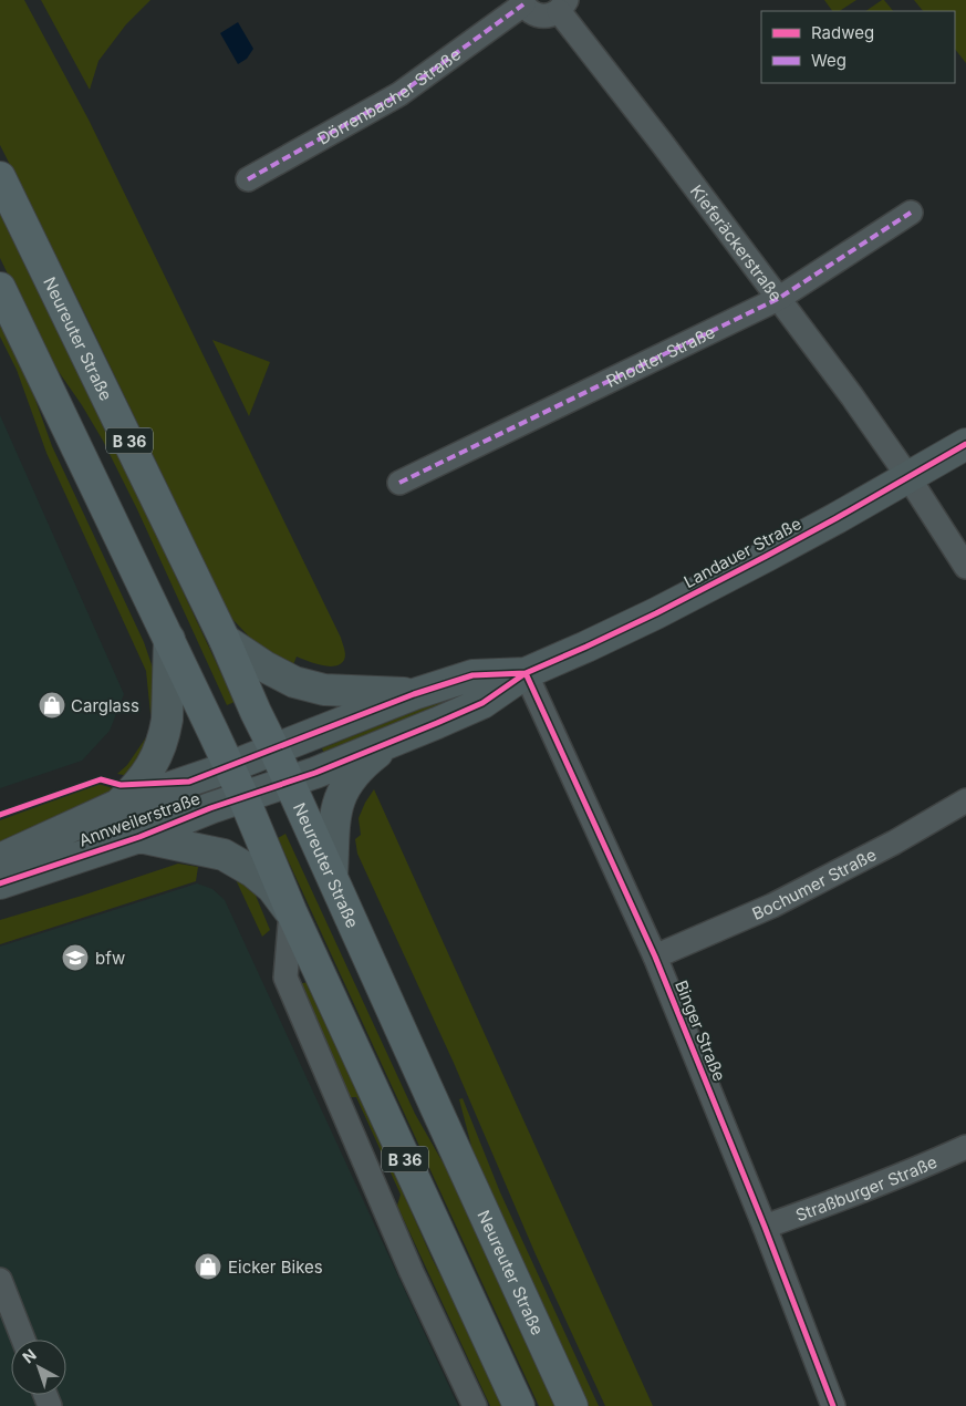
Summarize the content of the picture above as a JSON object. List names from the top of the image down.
{
  "streets": {
    "main road": ["Neureuter Straße", "B 36"],
    "street": [
      "Dörrenbacher Straße",
      "Kieferäckerstraße",
      "Rhodter Straße",
      "Landauer Straße",
      "Annweilerstraße",
      "Bochumer Straße",
      "Binger Straße",
      "Straßburger Straße"
    ]
  },
  "crossings": [
    ["Dörrenbacher Straße", "Kieferäckerstraße"],
    ["Kieferäckerstraße", "Rhodter Straße"],
    ["Kieferäckerstraße", "Landauer Straße"],
    ["Neureuter Straße", "Landauer Straße"],
    ["Neureuter Straße", "Annweilerstraße"],
    ["B 36", "Annweilerstraße"],
    ["Landauer Straße", "Annweilerstraße"],
    ["Landauer Straße", "Binger Straße"],
    ["Bochumer Straße", "Binger Straße"],
    ["Binger Straße", "Straßburger Straße"]
  ],
  "places": {
    "shop": ["Carglass", "Eicker Bikes"],
    "school or university": ["bfw"]
  },
  "legend": ["Radweg", "Weg"],
  "north": "top left"
}
